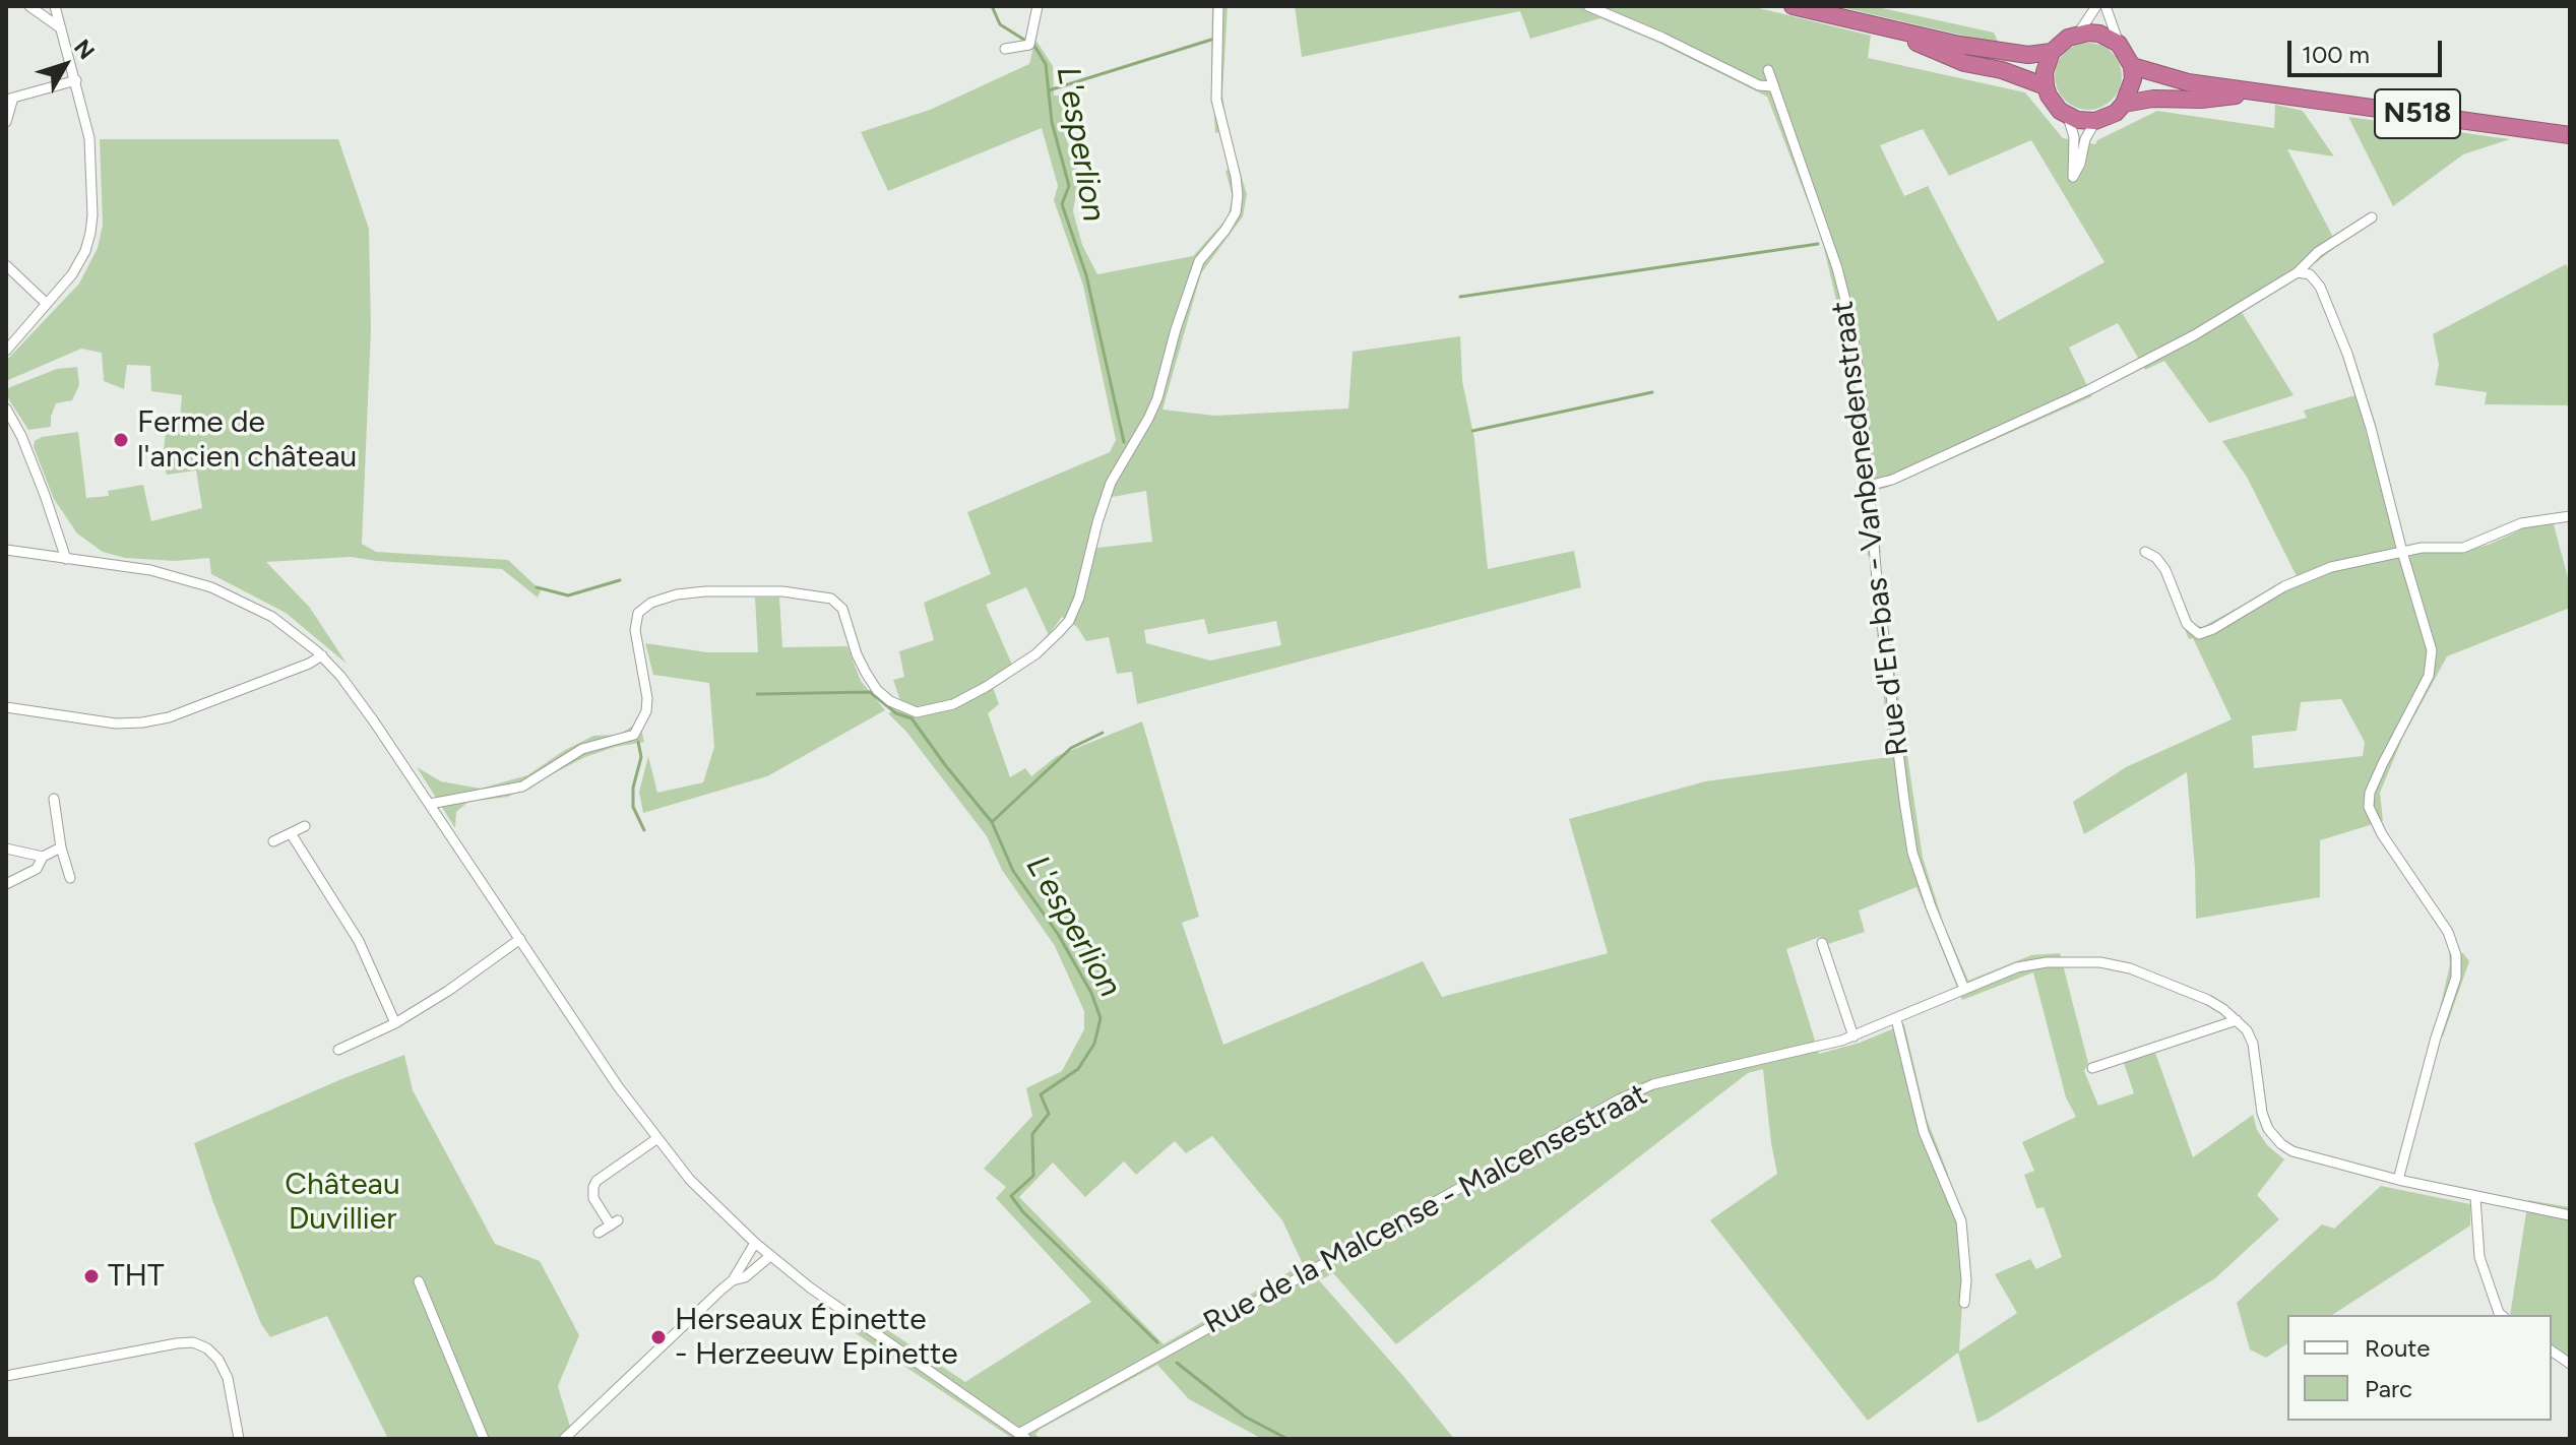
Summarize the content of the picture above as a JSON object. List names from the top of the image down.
{
  "streets": {
    "highway": ["N518"],
    "street": ["Rue d'En-bas - Vanbenedenstraat", "Rue de la Malcense - Malcensestraat"]
  },
  "crossings": [
    ["Rue d'En-bas - Vanbenedenstraat", "Rue de la Malcense - Malcensestraat"]
  ],
  "water": ["L'esperlion"],
  "parks": ["Château Duvillier"],
  "places": ["Ferme de l'ancien château", "THT", "Herseaux Épinette - Herzeeuw Epinette"],
  "legend": ["Route", "Parc"],
  "scale_bar": "100 m",
  "north": "top right"
}
